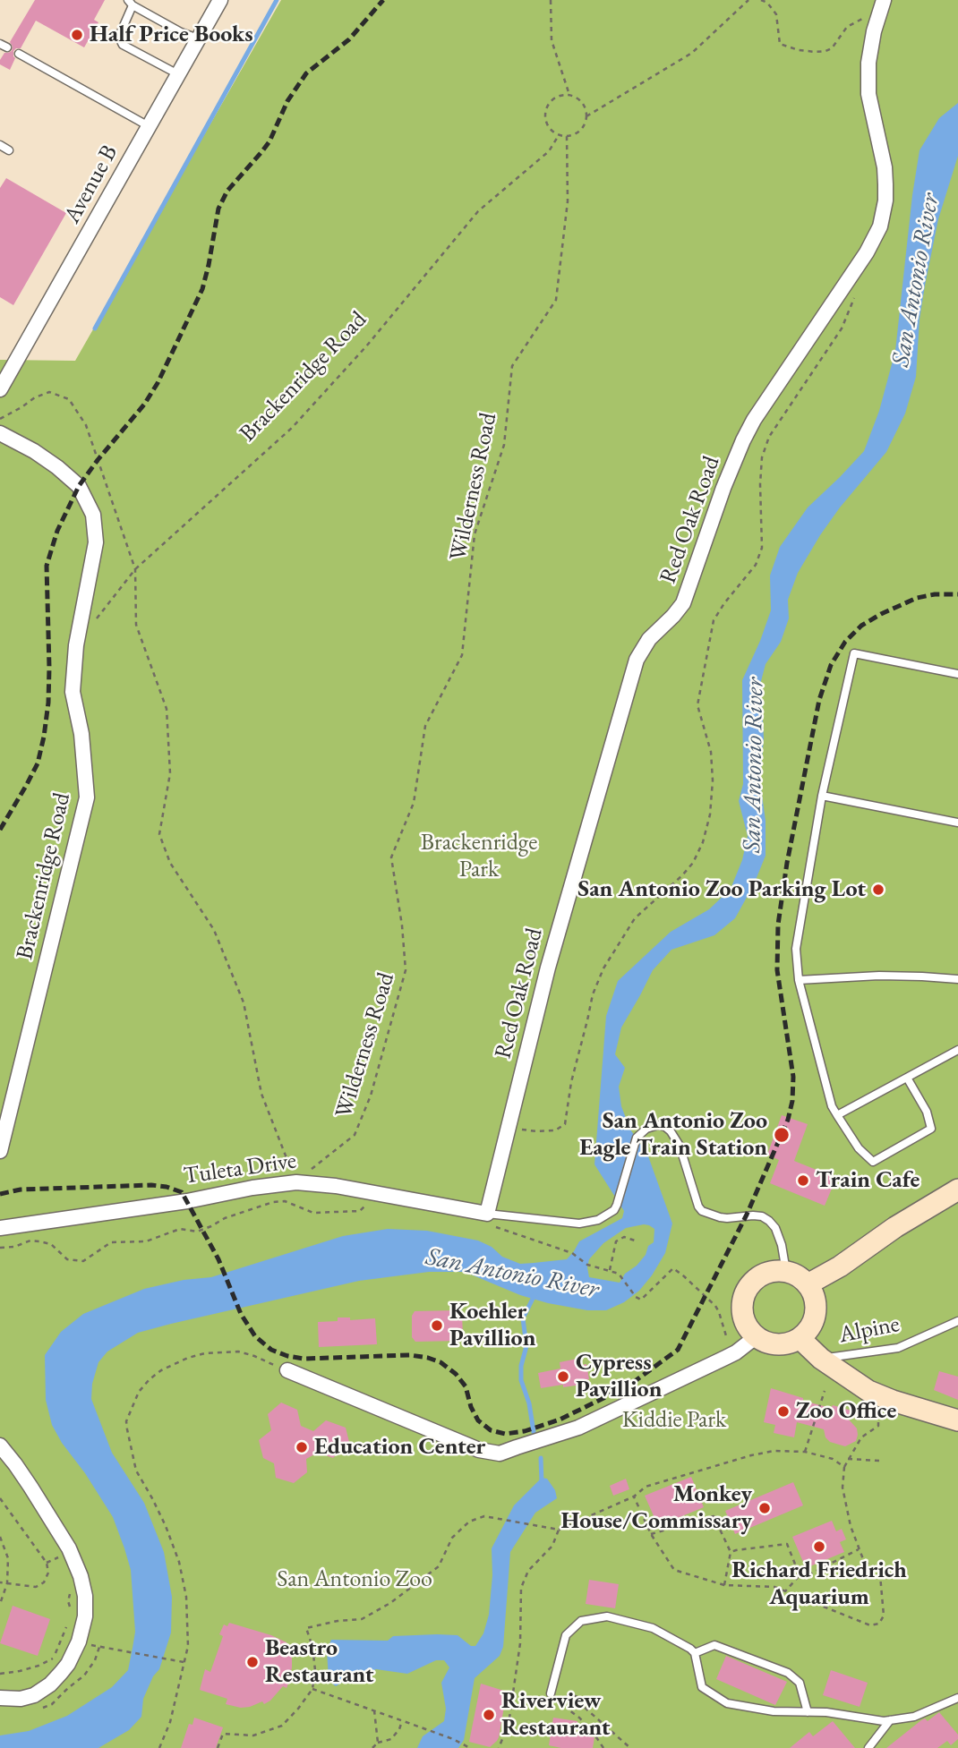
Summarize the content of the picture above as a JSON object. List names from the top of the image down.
{
  "streets": {
    "street": [
      "Avenue B",
      "Brackenridge Road",
      "Red Oak Road",
      "Tuleta Drive"
    ],
    "lane": ["Alpine"],
    "path": ["Wilderness Road"]
  },
  "crossings": [
    ["Brackenridge Road", "Wilderness Road"],
    ["Wilderness Road", "Tuleta Drive"],
    ["Red Oak Road", "Tuleta Drive"]
  ],
  "water": ["San Antonio River"],
  "parks": ["Brackenridge Park", "Kiddie Park", "San Antonio Zoo"],
  "places": [
    "Half Price Books",
    "San Antonio Zoo Parking Lot",
    "San Antonio Zoo Eagle Train Station",
    "Train Cafe",
    "Koehler Pavillion",
    "Cypress Pavillion",
    "Zoo Office",
    "Education Center",
    "Monkey House/Commissary",
    "Richard Friedrich Aquarium",
    "Beastro Restaurant",
    "Riverview Restaurant"
  ]
}
